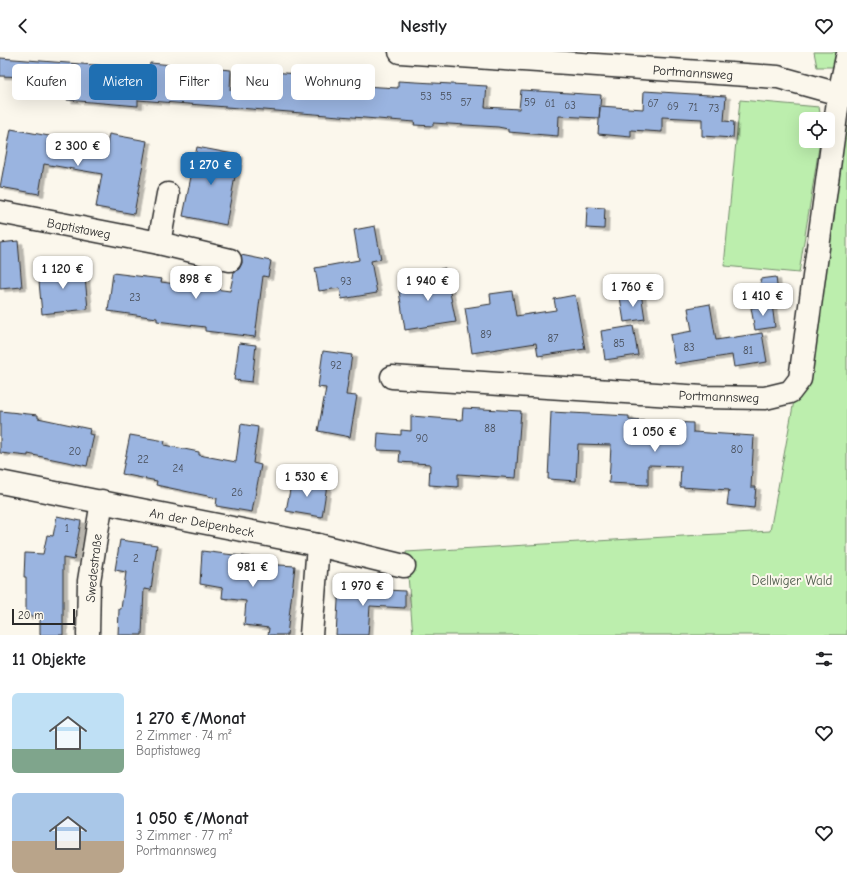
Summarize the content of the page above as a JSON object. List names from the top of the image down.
{
  "streets": {
    "street": [
      "Portmannsweg",
      "Baptistaweg",
      "An der Deipenbeck",
      "Swedestraße"
    ]
  },
  "crossings": [
    ["An der Deipenbeck", "Swedestraße"]
  ],
  "parks": ["Dellwiger Wald"],
  "house_numbers": [
    "53",
    "55",
    "57",
    "59",
    "61",
    "67",
    "63",
    "69",
    "71",
    "73",
    "93",
    "23",
    "89",
    "87",
    "85",
    "83",
    "81",
    "92",
    "88",
    "90",
    "80",
    "20",
    "22",
    "24",
    "26",
    "1",
    "2"
  ],
  "scale_bar": "20 m",
  "page": {
    "header": "Nestly",
    "chip": [
      "Kaufen",
      "Mieten",
      "Filter",
      "Neu",
      "Wohnung"
    ],
    "price": [
      "2 300 €",
      "1 270 €",
      "1 120 €",
      "898 €",
      "1 940 €",
      "1 760 €",
      "1 410 €",
      "1 050 €",
      "1 530 €",
      "981 €",
      "1 970 €"
    ],
    "scale": "20 m",
    "heading": "11 Objekte",
    "list": [
      {
        "name": "1 270 €/Monat",
        "note": "2 Zimmer · 74 m² · Baptistaweg"
      },
      {
        "name": "1 050 €/Monat",
        "note": "3 Zimmer · 77 m² · Portmannsweg"
      }
    ]
  }
}
